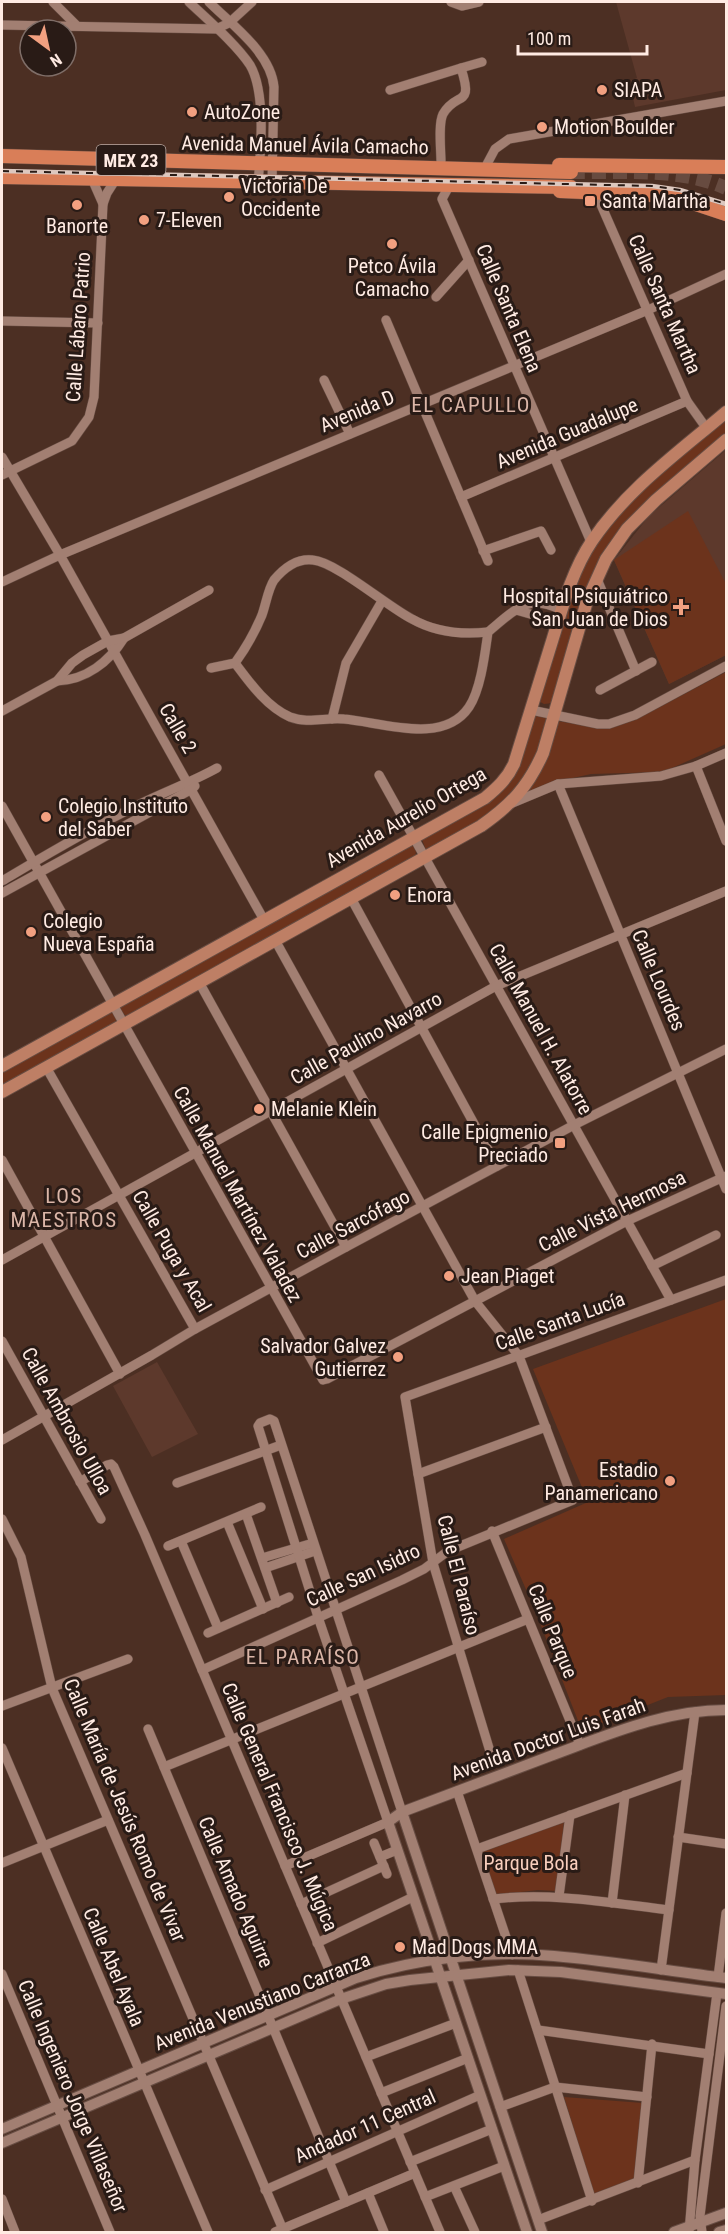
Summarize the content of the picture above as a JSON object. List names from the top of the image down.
{
  "streets": {
    "main road": ["Avenida Manuel Ávila Camacho", "MEX 23", "Avenida Aurelio Ortega"],
    "street": [
      "Calle Santa Martha",
      "Calle Santa Elena",
      "Calle Lábaro Patrio",
      "Avenida D",
      "Avenida Guadalupe",
      "Calle 2",
      "Calle Lourdes",
      "Calle Manuel H. Alatorre",
      "Calle Paulino Navarro",
      "Calle Manuel Martínez Valadez",
      "Calle Vista Hermosa",
      "Calle Sarcófago",
      "Calle Puga y Acal",
      "Calle Santa Lucía",
      "Calle Ambrosio Ulloa",
      "Calle San Isidro",
      "Calle El Paraíso",
      "Calle Parque",
      "Avenida Doctor Luis Farah",
      "Calle General Francisco J. Múgica",
      "Calle María de Jesús Romo de Vivar",
      "Calle Amado Aguirre",
      "Calle Abel Ayala",
      "Avenida Venustiano Carranza",
      "Calle Ingeniero Jorge Villaseñor",
      "Andador 11 Central"
    ]
  },
  "crossings": [
    ["Avenida Manuel Ávila Camacho", "Calle Lábaro Patrio"],
    ["Calle Santa Martha", "Avenida D"],
    ["Calle Santa Martha", "Avenida Guadalupe"],
    ["Calle Santa Martha", "Avenida Aurelio Ortega"],
    ["Calle Santa Elena", "Avenida D"],
    ["Calle Santa Elena", "Avenida Guadalupe"],
    ["Calle Santa Elena", "Avenida Aurelio Ortega"],
    ["Calle Lábaro Patrio", "Calle 2"],
    ["Avenida D", "Calle 2"],
    ["Calle 2", "Avenida Aurelio Ortega"],
    ["Avenida Aurelio Ortega", "Calle Manuel H. Alatorre"],
    ["Avenida Aurelio Ortega", "Calle Manuel Martínez Valadez"],
    ["Calle Lourdes", "Calle Paulino Navarro"],
    ["Calle Lourdes", "Calle Vista Hermosa"],
    ["Calle Lourdes", "Calle Sarcófago"],
    ["Calle Manuel H. Alatorre", "Calle Paulino Navarro"],
    ["Calle Manuel H. Alatorre", "Calle Vista Hermosa"],
    ["Calle Manuel H. Alatorre", "Calle Sarcófago"],
    ["Calle Manuel H. Alatorre", "Calle Santa Lucía"],
    ["Calle Paulino Navarro", "Calle Manuel Martínez Valadez"],
    ["Calle Paulino Navarro", "Calle Puga y Acal"],
    ["Calle Manuel Martínez Valadez", "Calle Vista Hermosa"],
    ["Calle Manuel Martínez Valadez", "Calle Sarcófago"],
    ["Calle Sarcófago", "Calle Puga y Acal"],
    ["Calle Sarcófago", "Calle Ambrosio Ulloa"],
    ["Calle Santa Lucía", "Calle El Paraíso"],
    ["Calle Ambrosio Ulloa", "Calle General Francisco J. Múgica"],
    ["Calle San Isidro", "Calle El Paraíso"],
    ["Calle San Isidro", "Calle Parque"],
    ["Calle San Isidro", "Calle General Francisco J. Múgica"],
    ["Calle Parque", "Avenida Doctor Luis Farah"],
    ["Calle General Francisco J. Múgica", "Avenida Venustiano Carranza"],
    ["Calle General Francisco J. Múgica", "Andador 11 Central"],
    ["Calle María de Jesús Romo de Vivar", "Avenida Venustiano Carranza"],
    ["Calle María de Jesús Romo de Vivar", "Andador 11 Central"],
    ["Calle Amado Aguirre", "Avenida Venustiano Carranza"],
    ["Calle Amado Aguirre", "Andador 11 Central"],
    ["Calle Abel Ayala", "Avenida Venustiano Carranza"],
    ["Avenida Venustiano Carranza", "Calle Ingeniero Jorge Villaseñor"]
  ],
  "districts": ["EL CAPULLO", "LOS MAESTROS", "EL PARAÍSO"],
  "parks": ["Parque Bola"],
  "places": {
    "other": [
      "SIAPA",
      "AutoZone",
      "Motion Boulder",
      "Victoria De Occidente",
      "Banorte",
      "7-Eleven",
      "Petco Ávila Camacho",
      "Colegio Instituto del Saber",
      "Enora",
      "Colegio Nueva España",
      "Melanie Klein",
      "Jean Piaget",
      "Salvador Galvez Gutierrez",
      "Estadio Panamericano",
      "Mad Dogs MMA"
    ],
    "transit": ["Santa Martha", "Calle Epigmenio Preciado"],
    "health": ["Hospital Psiquiátrico San Juan de Dios"]
  },
  "scale_bar": "100 m",
  "north": "bottom right"
}
